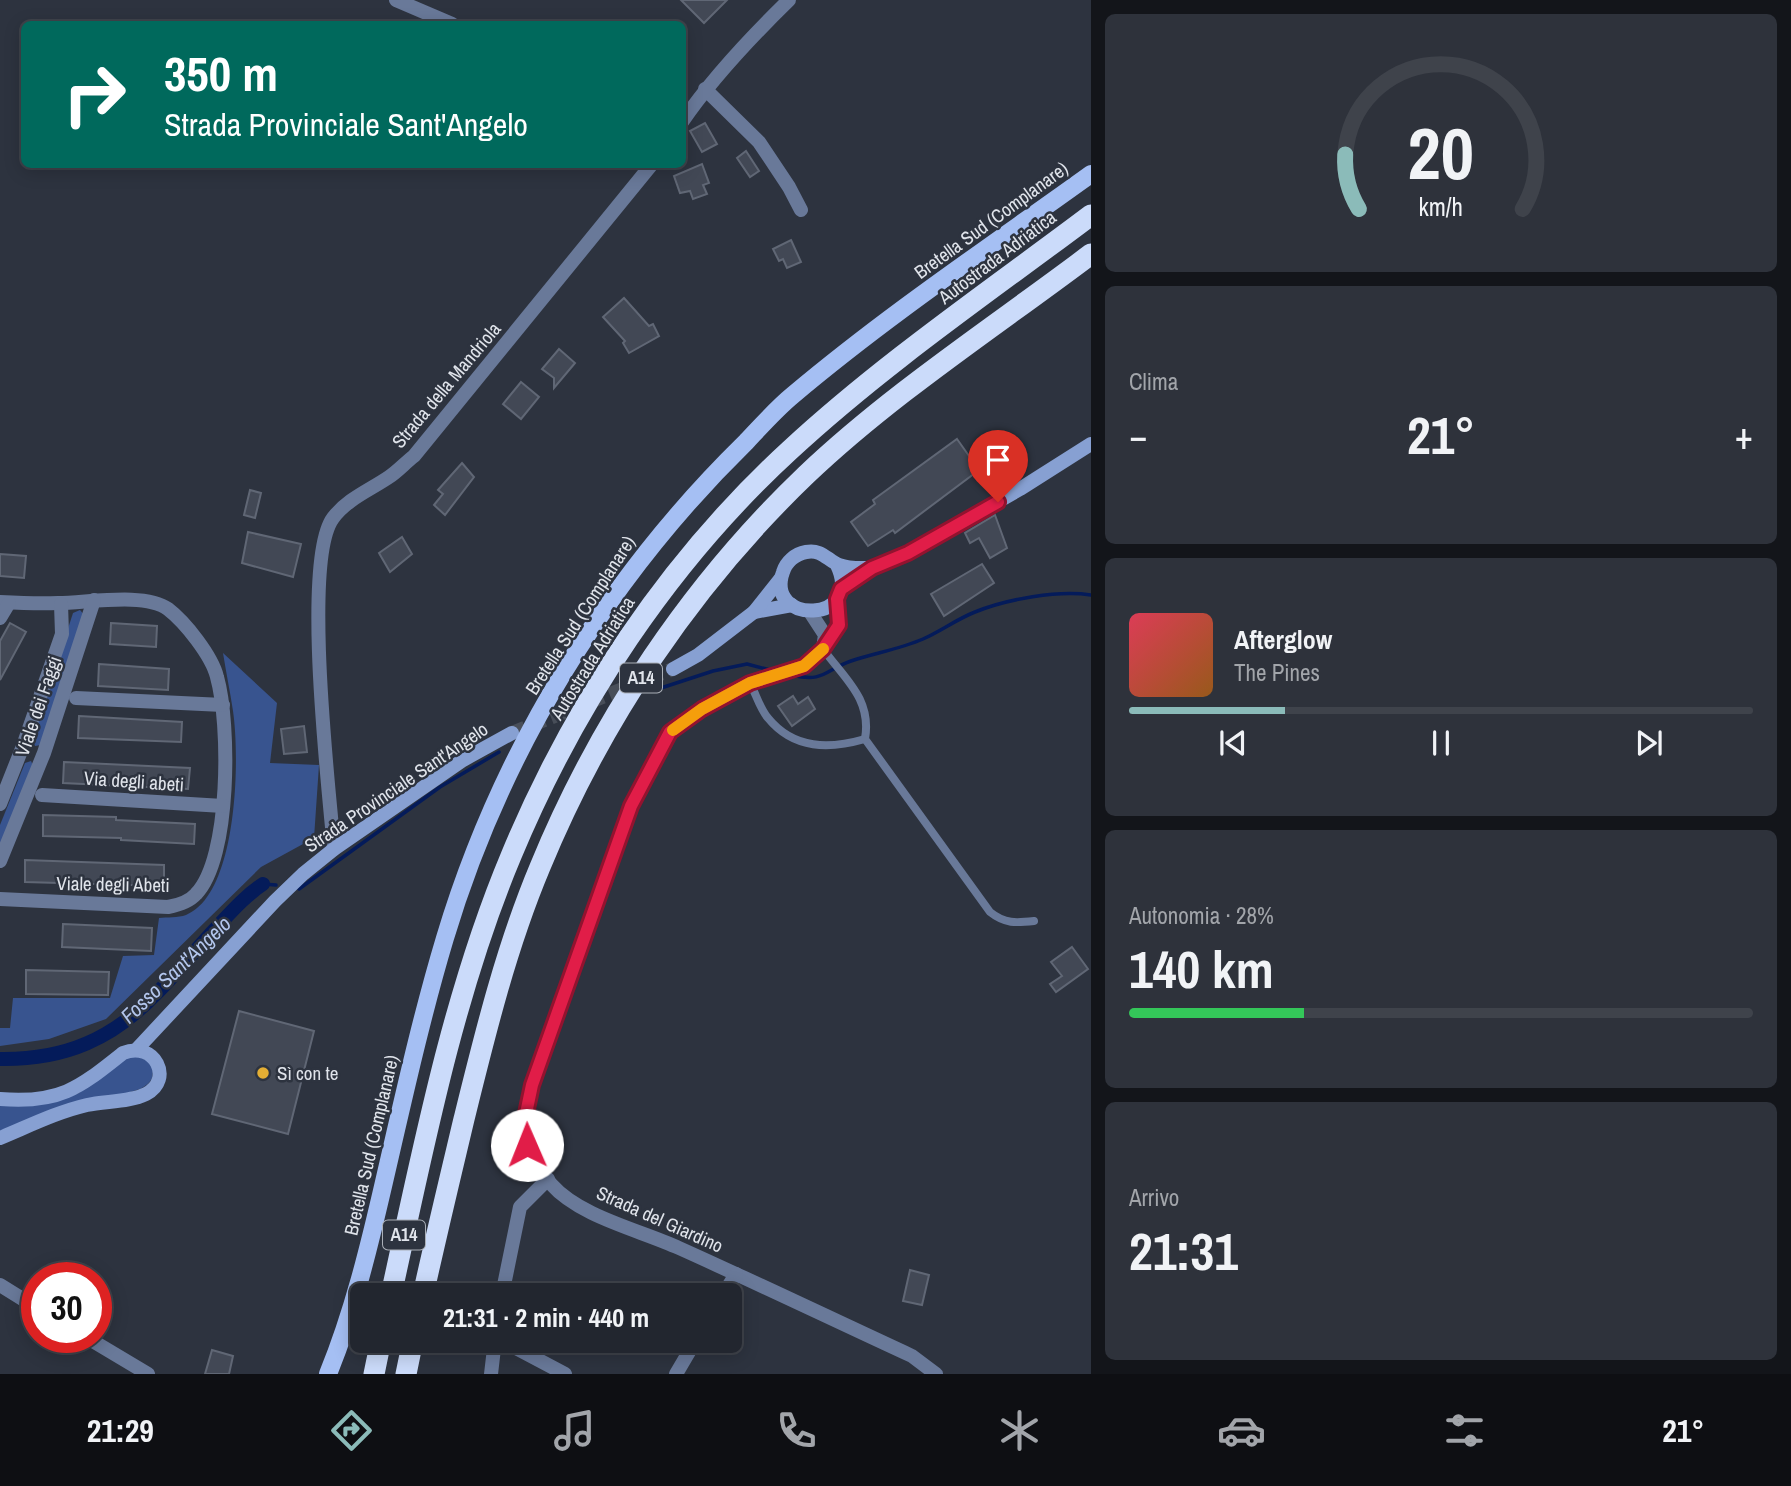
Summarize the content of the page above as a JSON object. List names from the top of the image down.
{
  "streets": {
    "highway": ["Autostrada Adriatica", "A14"],
    "main road": ["Bretella Sud (Complanare)", "Strada Provinciale Sant'Angelo"],
    "street": [
      "Strada della Mandriola",
      "Viale dei Faggi",
      "Via degli abeti",
      "Viale degli Abeti",
      "Strada del Giardino"
    ]
  },
  "crossings": [
    ["Strada della Mandriola", "Strada Provinciale Sant'Angelo"],
    ["Via degli abeti", "Viale degli Abeti"]
  ],
  "water": ["Fosso Sant'Angelo"],
  "places": ["Sì con te"],
  "page": {
    "turn": ["350 m", "Strada Provinciale Sant'Angelo"],
    "tile": [
      "Clima",
      ["Autonomia · 28%", "140 km"],
      ["Arrivo", "21:31"]
    ],
    "heat": ["−", "21°", "+"],
    "song": ["Afterglow", "The Pines"],
    "limit": "30",
    "trip": "21:31 · 2 min · 440 m",
    "tabs": ["21:29", "21°"],
    "gauge": ["20", "km/h"]
  }
}
